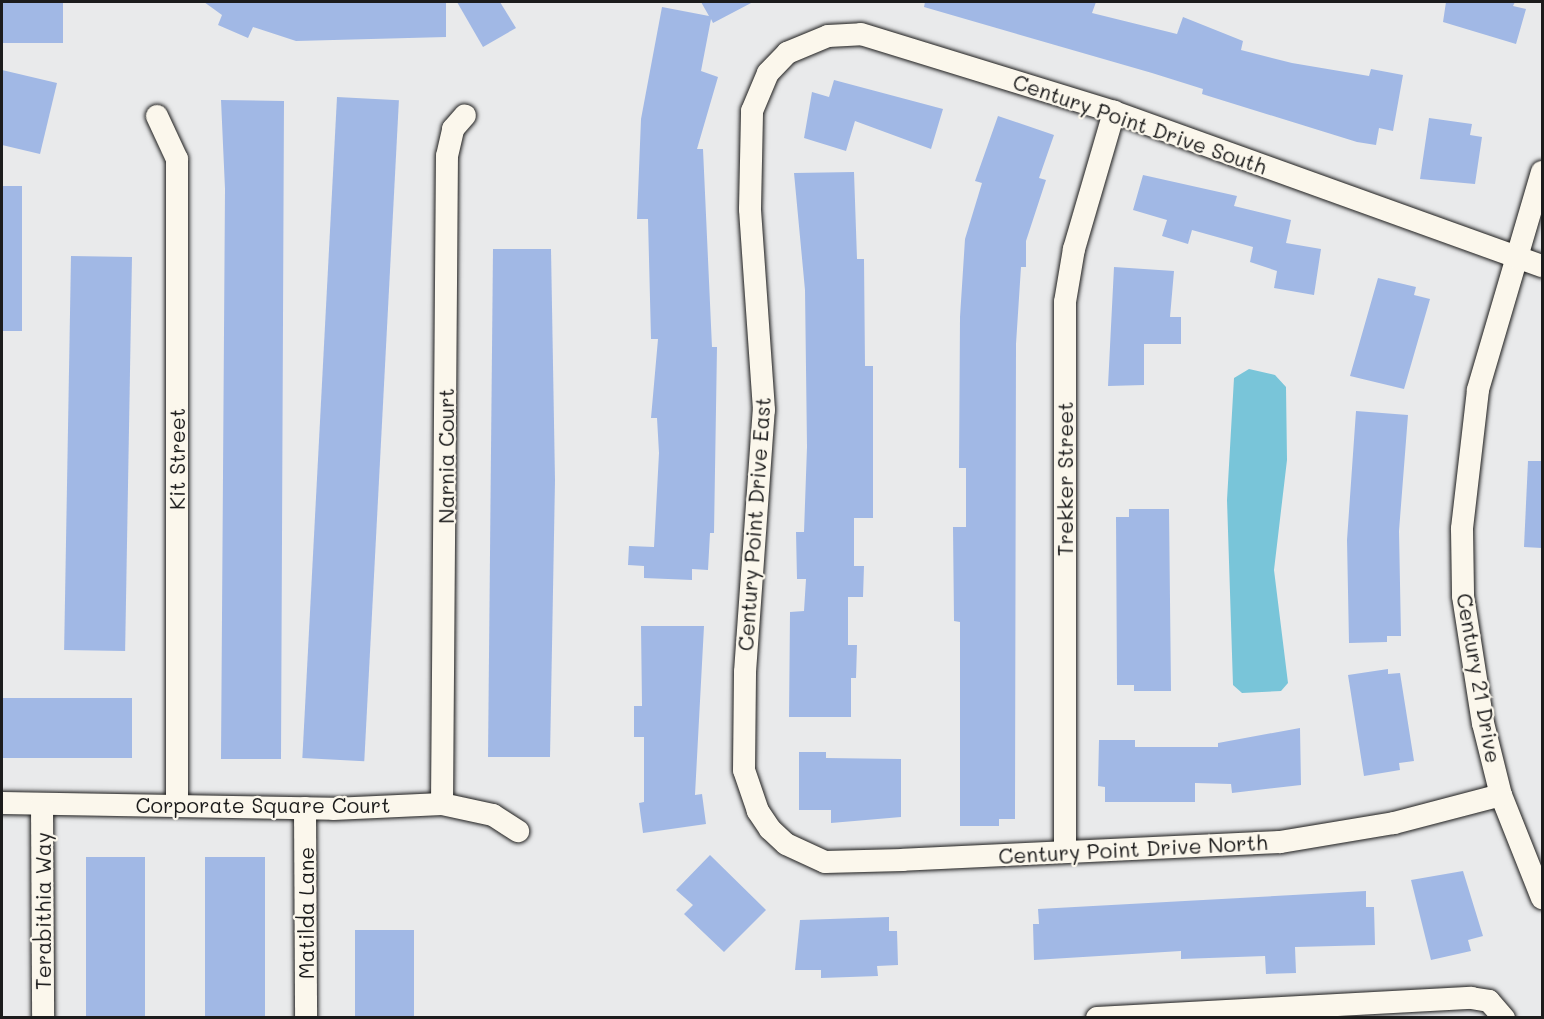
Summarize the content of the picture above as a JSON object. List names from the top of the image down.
{
  "streets": {
    "street": [
      "Century Point Drive South",
      "Narnia Court",
      "Kit Street",
      "Trekker Street",
      "Century Point Drive East",
      "Century 21 Drive",
      "Corporate Square Court",
      "Century Point Drive North",
      "Terabithia Way",
      "Matilda Lane"
    ]
  },
  "crossings": [
    ["Century Point Drive South", "Trekker Street"],
    ["Century Point Drive South", "Century Point Drive East"],
    ["Century Point Drive South", "Century 21 Drive"],
    ["Narnia Court", "Corporate Square Court"],
    ["Kit Street", "Corporate Square Court"],
    ["Trekker Street", "Century Point Drive North"],
    ["Century Point Drive East", "Century Point Drive North"],
    ["Century 21 Drive", "Century Point Drive North"],
    ["Corporate Square Court", "Terabithia Way"],
    ["Corporate Square Court", "Matilda Lane"]
  ]
}
